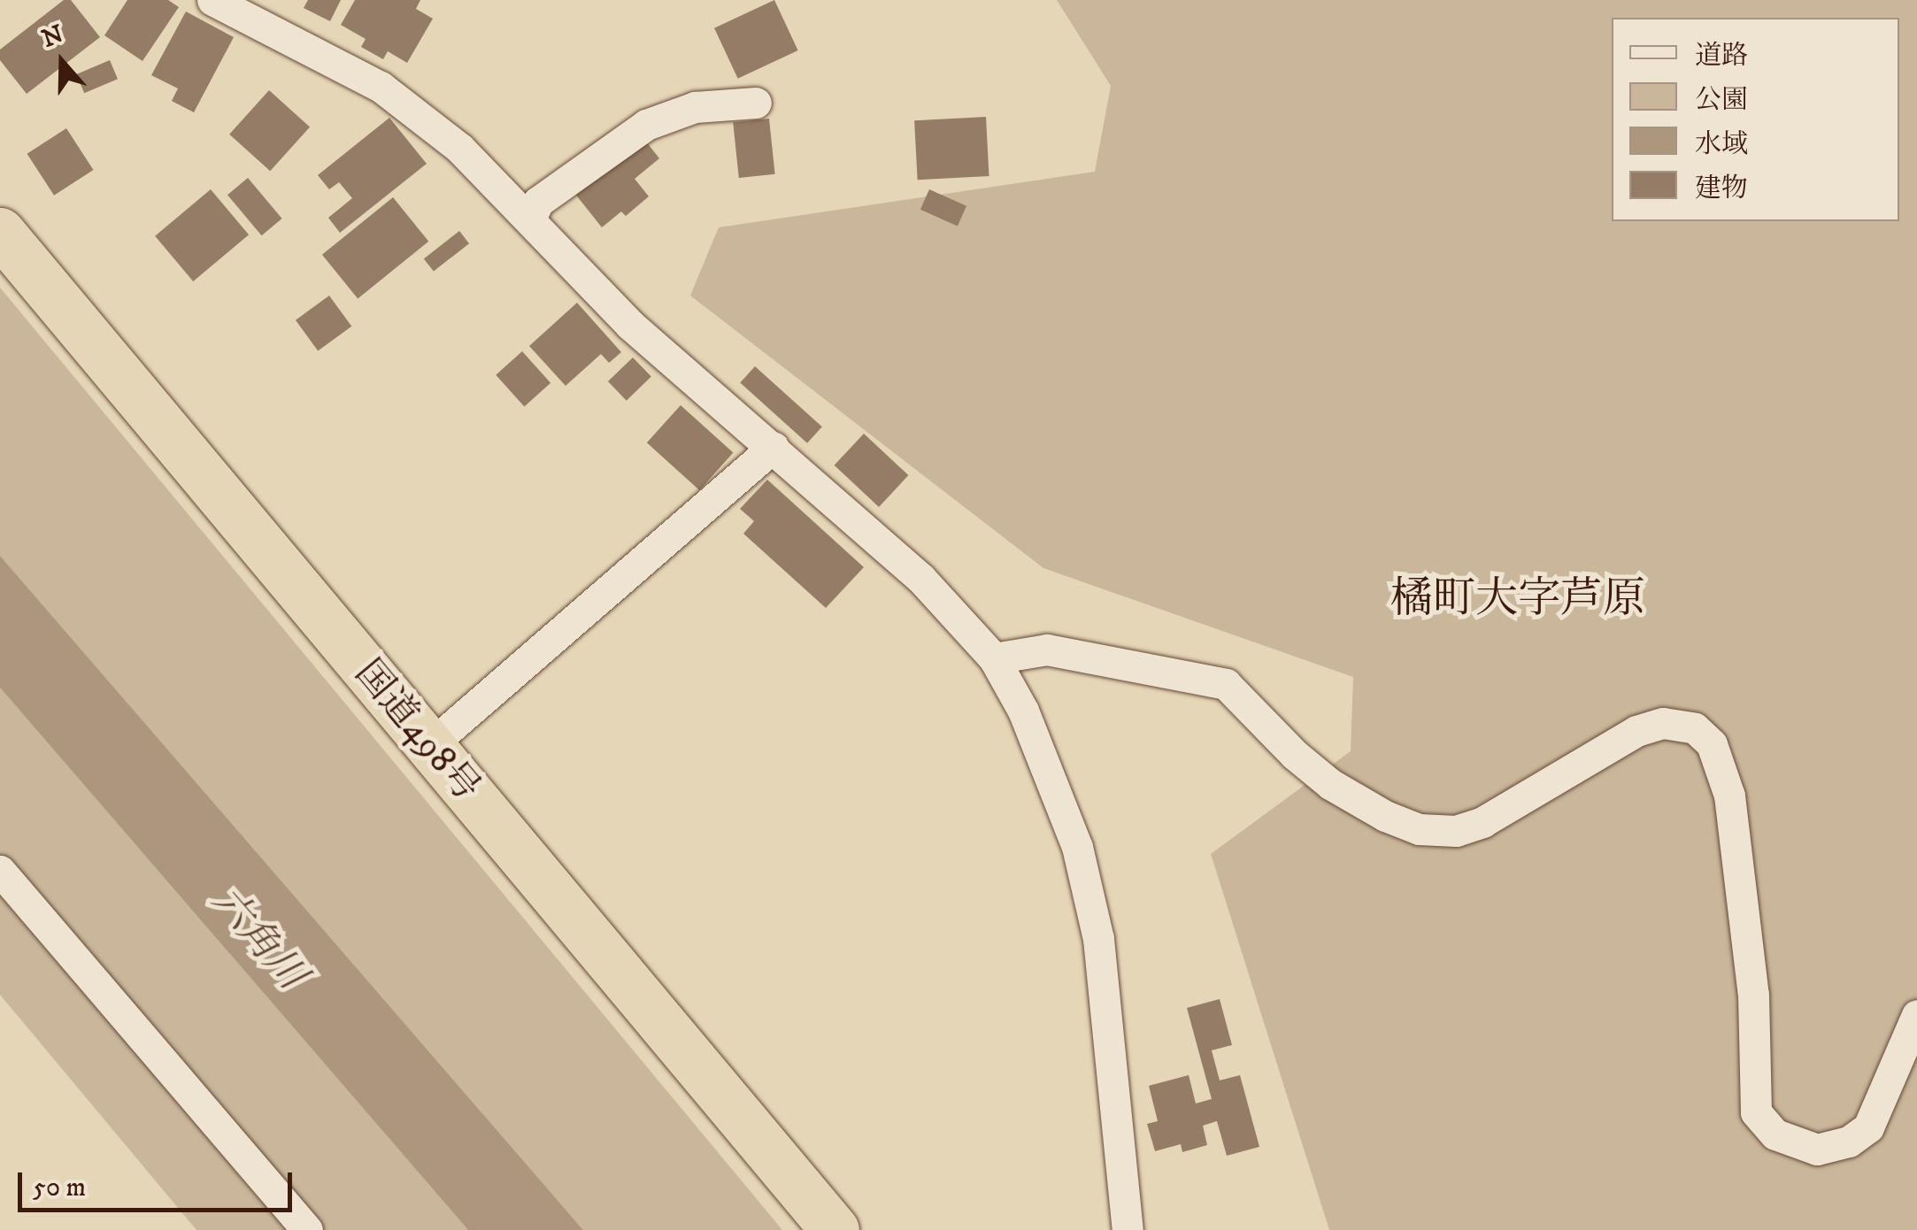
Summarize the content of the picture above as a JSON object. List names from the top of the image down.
{
  "streets": {
    "highway": ["国道498号"]
  },
  "districts": ["橘町大字芦原"],
  "water": ["六角川"],
  "legend": [
    "道路",
    "公園",
    "水域",
    "建物"
  ],
  "scale_bar": "50 m",
  "north": "top"
}
